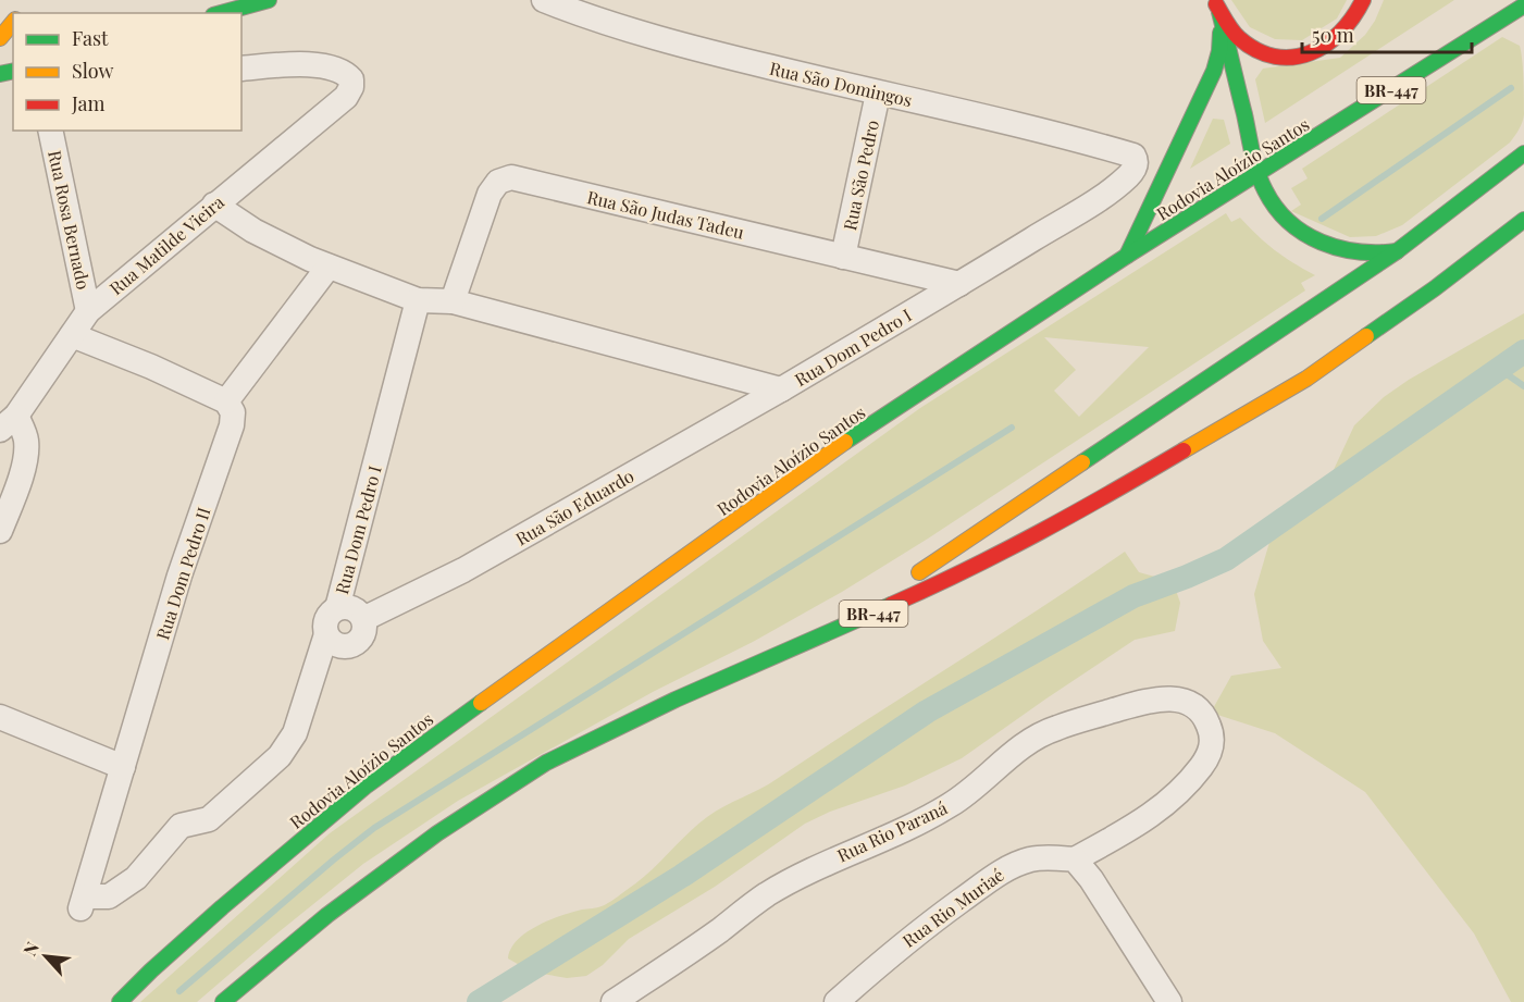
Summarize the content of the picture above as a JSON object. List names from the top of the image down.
{
  "streets": {
    "main road": ["BR-447", "Rodovia Aloízio Santos"],
    "street": [
      "Rua São Domingos",
      "Rua São Pedro",
      "Rua São Judas Tadeu",
      "Rua Rosa Bernado",
      "Rua Matilde Vieira",
      "Rua Dom Pedro I",
      "Rua São Eduardo",
      "Rua Dom Pedro II",
      "Rua Rio Paraná",
      "Rua Rio Muriaé"
    ]
  },
  "crossings": [
    ["Rua São Domingos", "Rua São Pedro"],
    ["Rua São Domingos", "Rua Dom Pedro I"],
    ["Rua São Pedro", "Rua São Judas Tadeu"],
    ["Rua São Judas Tadeu", "Rua Dom Pedro I"],
    ["Rua Rosa Bernado", "Rua Matilde Vieira"],
    ["Rua Matilde Vieira", "Rua Dom Pedro I"],
    ["Rua Dom Pedro I", "Rua São Eduardo"],
    ["Rua Dom Pedro I", "Rua Dom Pedro II"],
    ["Rua São Eduardo", "Rua Dom Pedro II"],
    ["Rua Rio Paraná", "Rua Rio Muriaé"]
  ],
  "legend": ["Fast", "Slow", "Jam"],
  "scale_bar": "50 m",
  "north": "top left"
}
